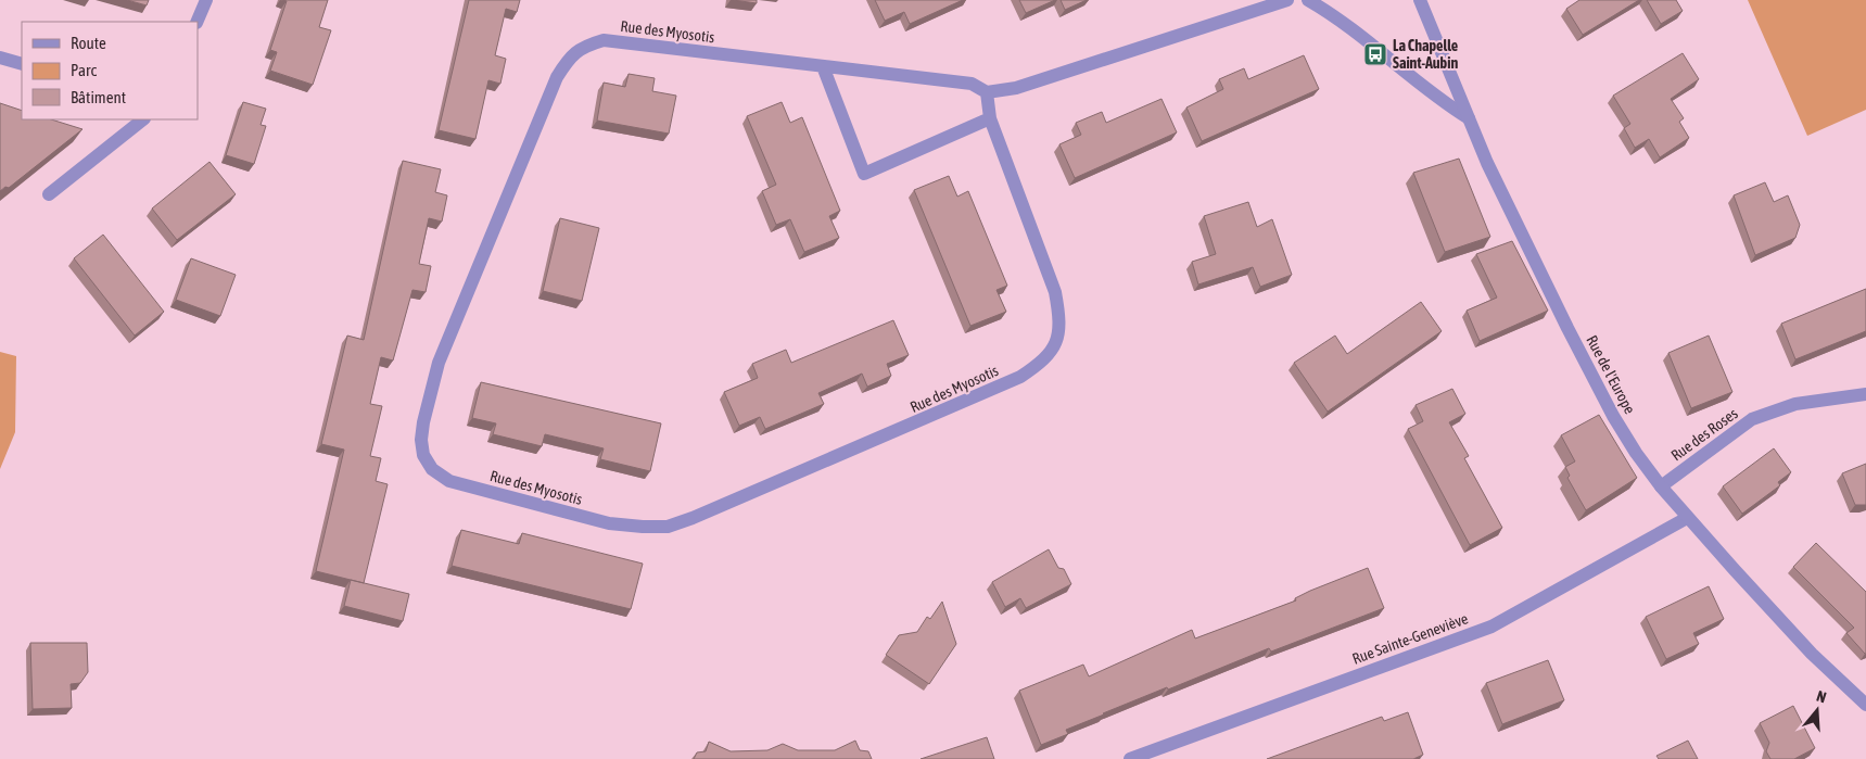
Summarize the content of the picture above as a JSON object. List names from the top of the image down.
{
  "streets": {
    "street": [
      "Rue des Myosotis",
      "Rue de l'Europe",
      "Rue des Roses",
      "Rue Sainte-Geneviève"
    ]
  },
  "crossings": [
    ["Rue de l'Europe", "Rue des Roses"],
    ["Rue de l'Europe", "Rue Sainte-Geneviève"]
  ],
  "places": {
    "bus stop": ["La Chapelle Saint-Aubin"]
  },
  "legend": ["Route", "Parc", "Bâtiment"],
  "north": "top"
}
